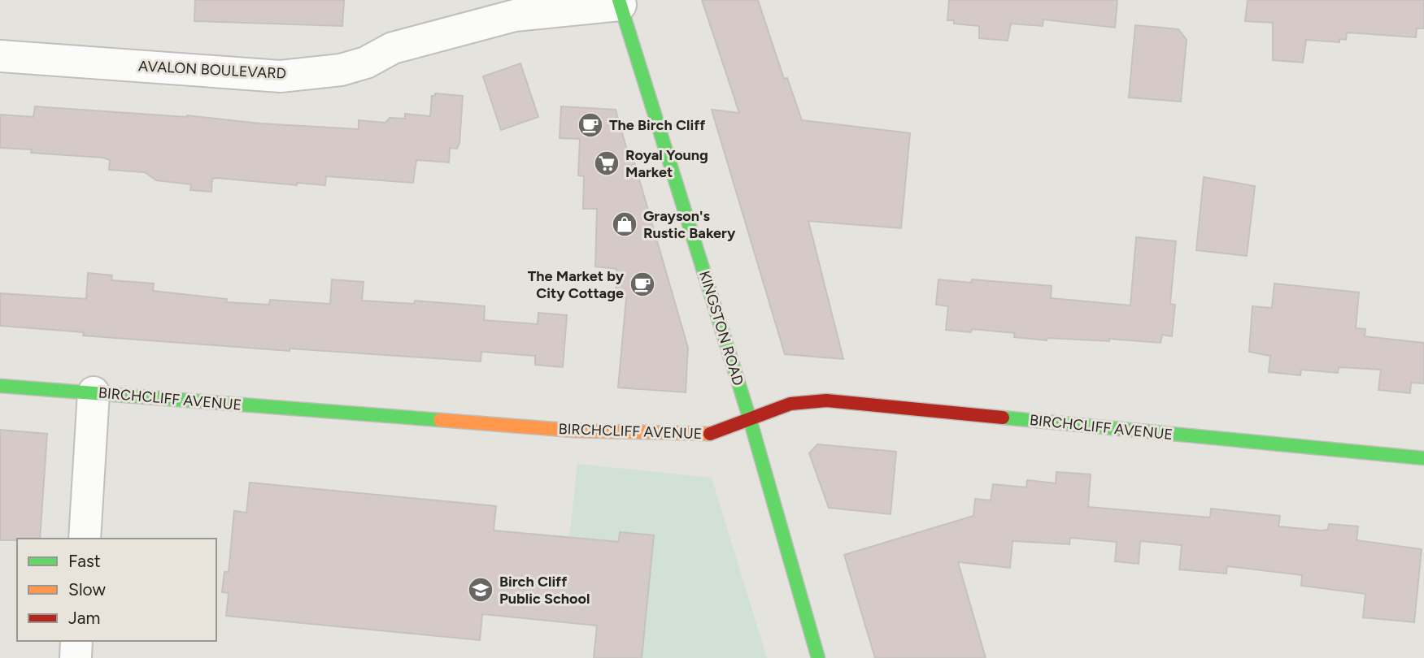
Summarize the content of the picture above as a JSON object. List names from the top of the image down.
{
  "streets": {
    "street": ["AVALON BOULEVARD", "KINGSTON ROAD", "BIRCHCLIFF AVENUE"]
  },
  "crossings": [
    ["AVALON BOULEVARD", "KINGSTON ROAD"],
    ["KINGSTON ROAD", "BIRCHCLIFF AVENUE"]
  ],
  "places": {
    "cafe": ["The Birch Cliff", "The Market by City Cottage"],
    "supermarket": ["Royal Young Market"],
    "shop": ["Grayson's Rustic Bakery"],
    "school or university": ["Birch Cliff Public School"]
  },
  "legend": ["Fast", "Slow", "Jam"]
}
